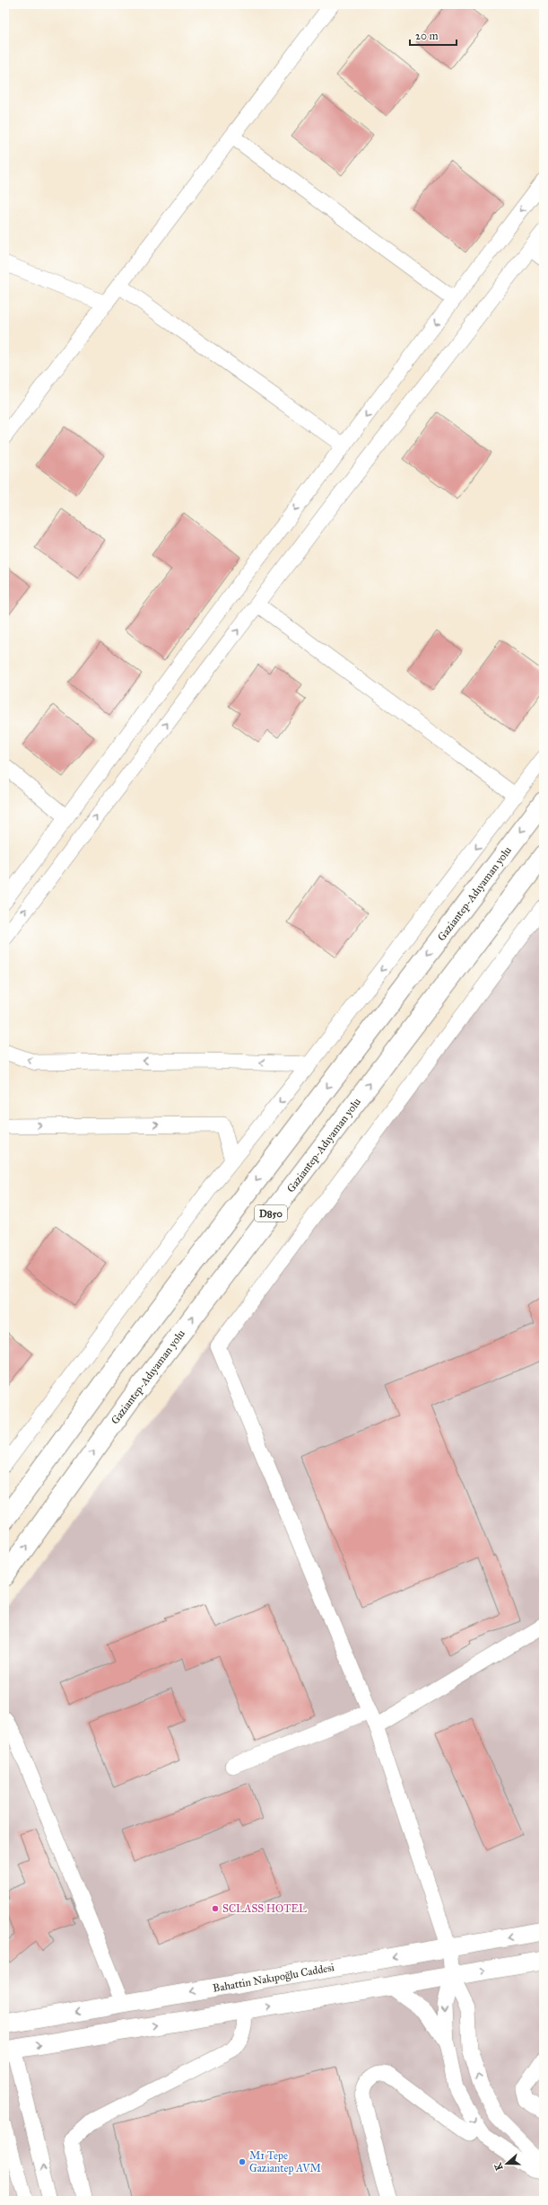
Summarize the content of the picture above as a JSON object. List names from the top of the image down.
{
  "streets": {
    "highway": ["Gaziantep-Adıyaman yolu", "D850"],
    "main road": ["Bahattin Nakıpoğlu Caddesi"]
  },
  "places": ["SCLASS HOTEL", "M1 Tepe Gaziantep AVM"],
  "scale_bar": "20 m",
  "north": "left"
}
